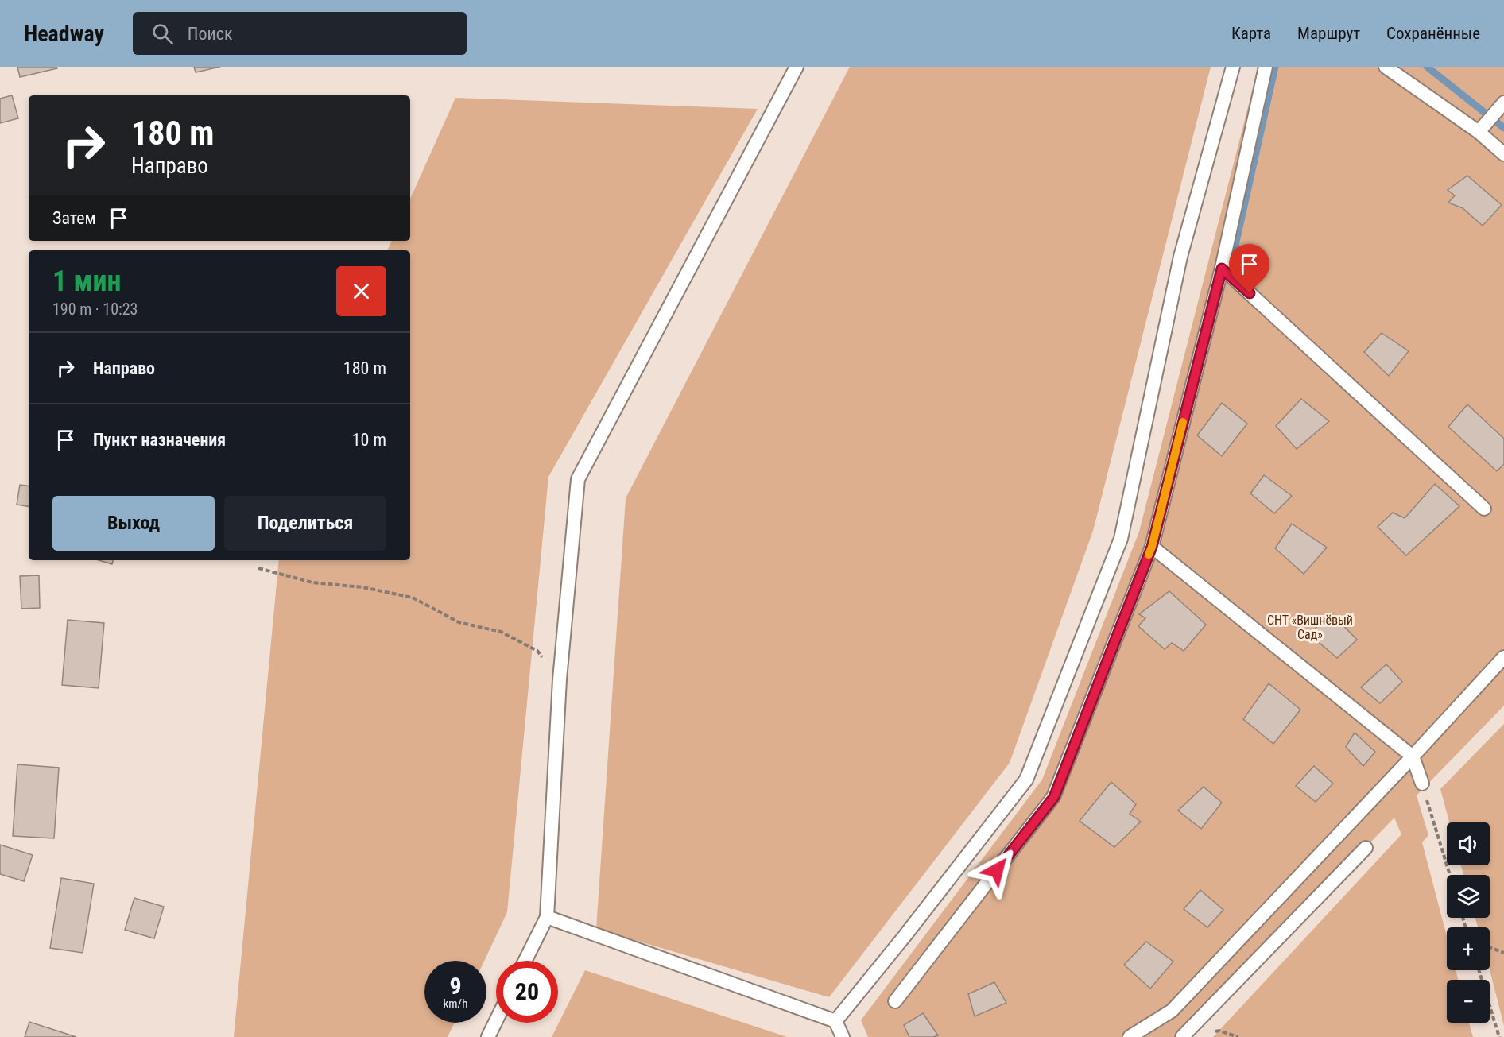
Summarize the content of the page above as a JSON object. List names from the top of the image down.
{
  "parks": ["СНТ «Вишнёвый Сад»"],
  "page": {
    "header": "Headway",
    "search": "Поиск",
    "nav": ["Карта", "Маршрут", "Сохранённые"],
    "turn": ["180 m", "Направо"],
    "then": "Затем",
    "heading": ["1 мин", "190 m · 10:23"],
    "list": [
      {
        "name": "Направо",
        "value": "180 m"
      },
      {
        "name": "Пункт назначения",
        "value": "10 m"
      }
    ],
    "buttons": ["Выход", "Поделиться"],
    "map_buttons": ["+", "−"],
    "speed": "9 km/h",
    "limit": "20"
  }
}
